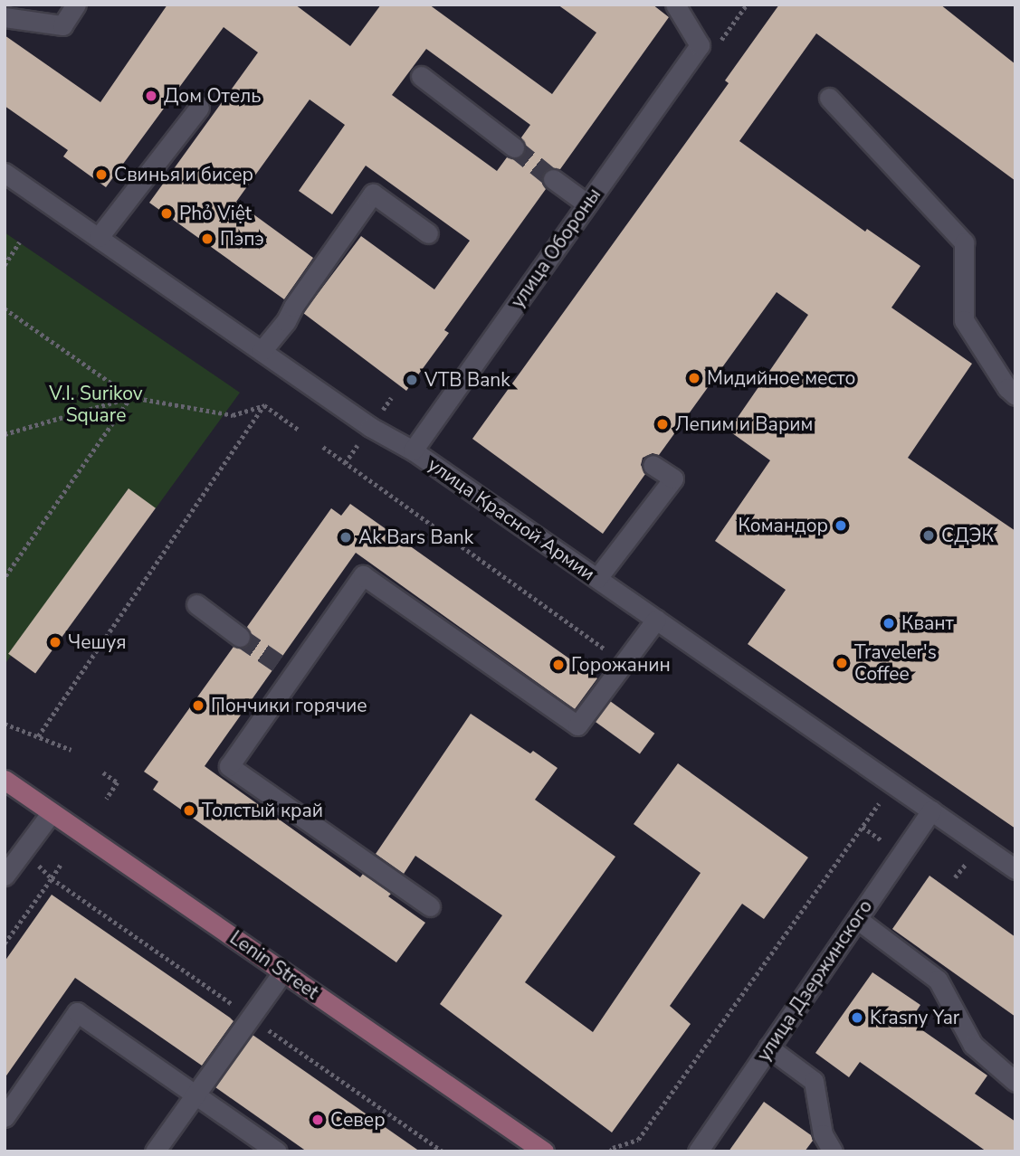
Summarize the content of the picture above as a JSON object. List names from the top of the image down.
{
  "streets": {
    "main road": ["Lenin Street"],
    "street": ["улица Обороны", "улица Красной Армии", "улица Дзержинского"]
  },
  "crossings": [
    ["улица Обороны", "улица Красной Армии"],
    ["улица Красной Армии", "улица Дзержинского"]
  ],
  "parks": ["V.I. Surikov Square"],
  "places": [
    "Дом Отель",
    "Свинья и бисер",
    "Phỏ Việt",
    "Пэпэ",
    "Мидийное место",
    "VTB Bank",
    "Лепим и Варим",
    "Командор",
    "СДЭК",
    "Ak Bars Bank",
    "Квант",
    "Чешуя",
    "Traveler's Coffee",
    "Горожанин",
    "Пончики горячие",
    "Толстый край",
    "Krasny Yar",
    "Север"
  ]
}
